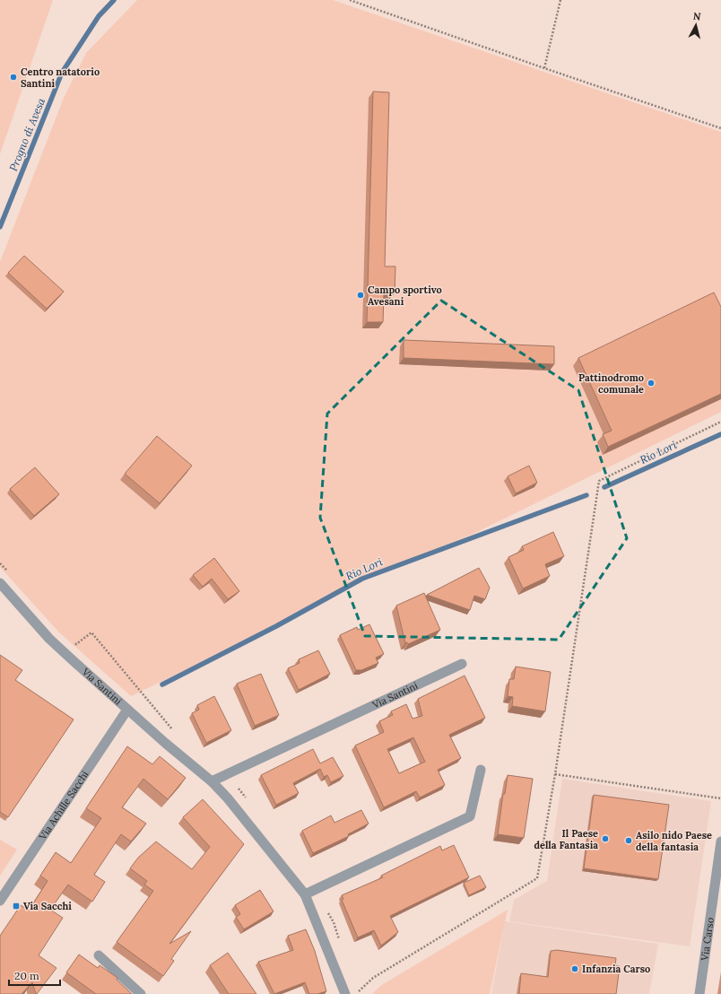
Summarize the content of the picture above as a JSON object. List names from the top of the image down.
{
  "streets": {
    "street": ["Via Santini", "Via Achille Sacchi", "Via Carso"]
  },
  "crossings": [
    ["Via Santini", "Via Achille Sacchi"]
  ],
  "water": ["Progno di Avesa", "Rio Lori"],
  "places": {
    "other": [
      "Centro natatorio Santini",
      "Campo sportivo Avesani",
      "Pattinodromo comunale",
      "Il Paese della Fantasia",
      "Asilo nido Paese della fantasia",
      "Infanzia Carso"
    ],
    "transit": ["Via Sacchi"]
  },
  "scale_bar": "20 m",
  "north": "top"
}
